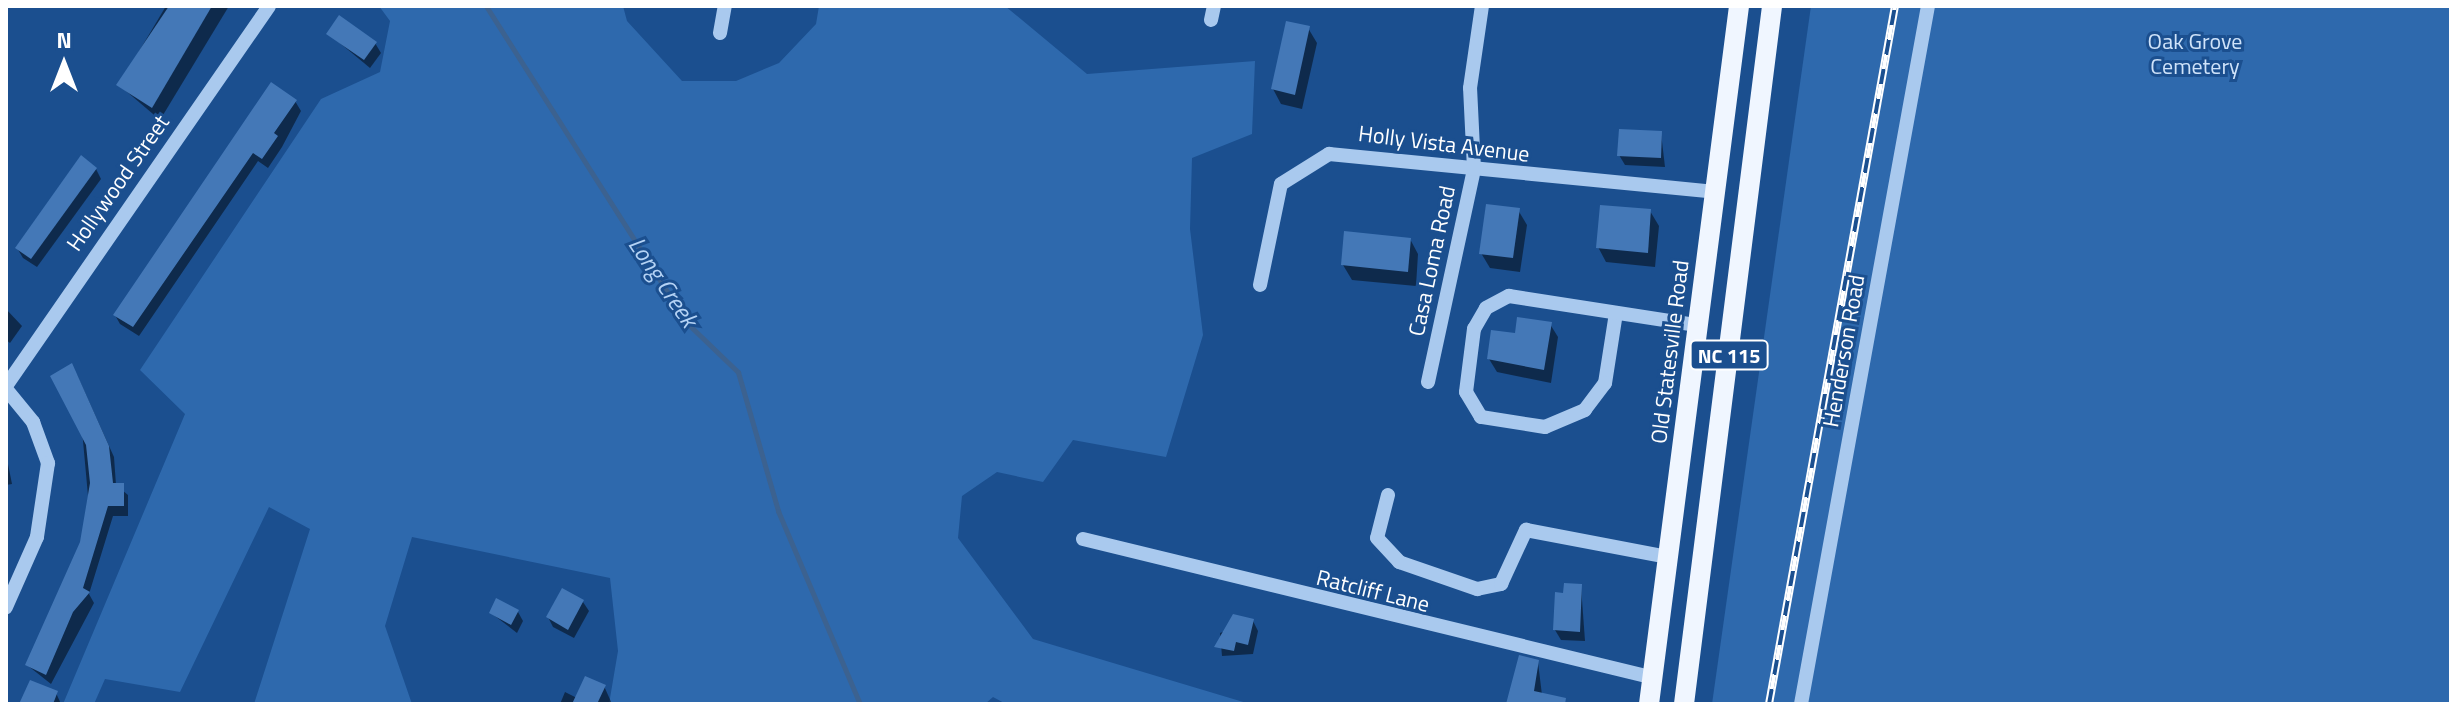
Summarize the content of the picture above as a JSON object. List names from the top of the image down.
{
  "streets": {
    "main road": ["Old Statesville Road", "NC 115"],
    "street": [
      "Holly Vista Avenue",
      "Hollywood Street",
      "Casa Loma Road",
      "Henderson Road",
      "Ratcliff Lane"
    ]
  },
  "crossings": [
    ["Holly Vista Avenue", "Casa Loma Road"],
    ["Holly Vista Avenue", "Old Statesville Road"],
    ["Old Statesville Road", "Ratcliff Lane"]
  ],
  "water": ["Long Creek"],
  "parks": ["Oak Grove Cemetery"],
  "north": "top"
}
